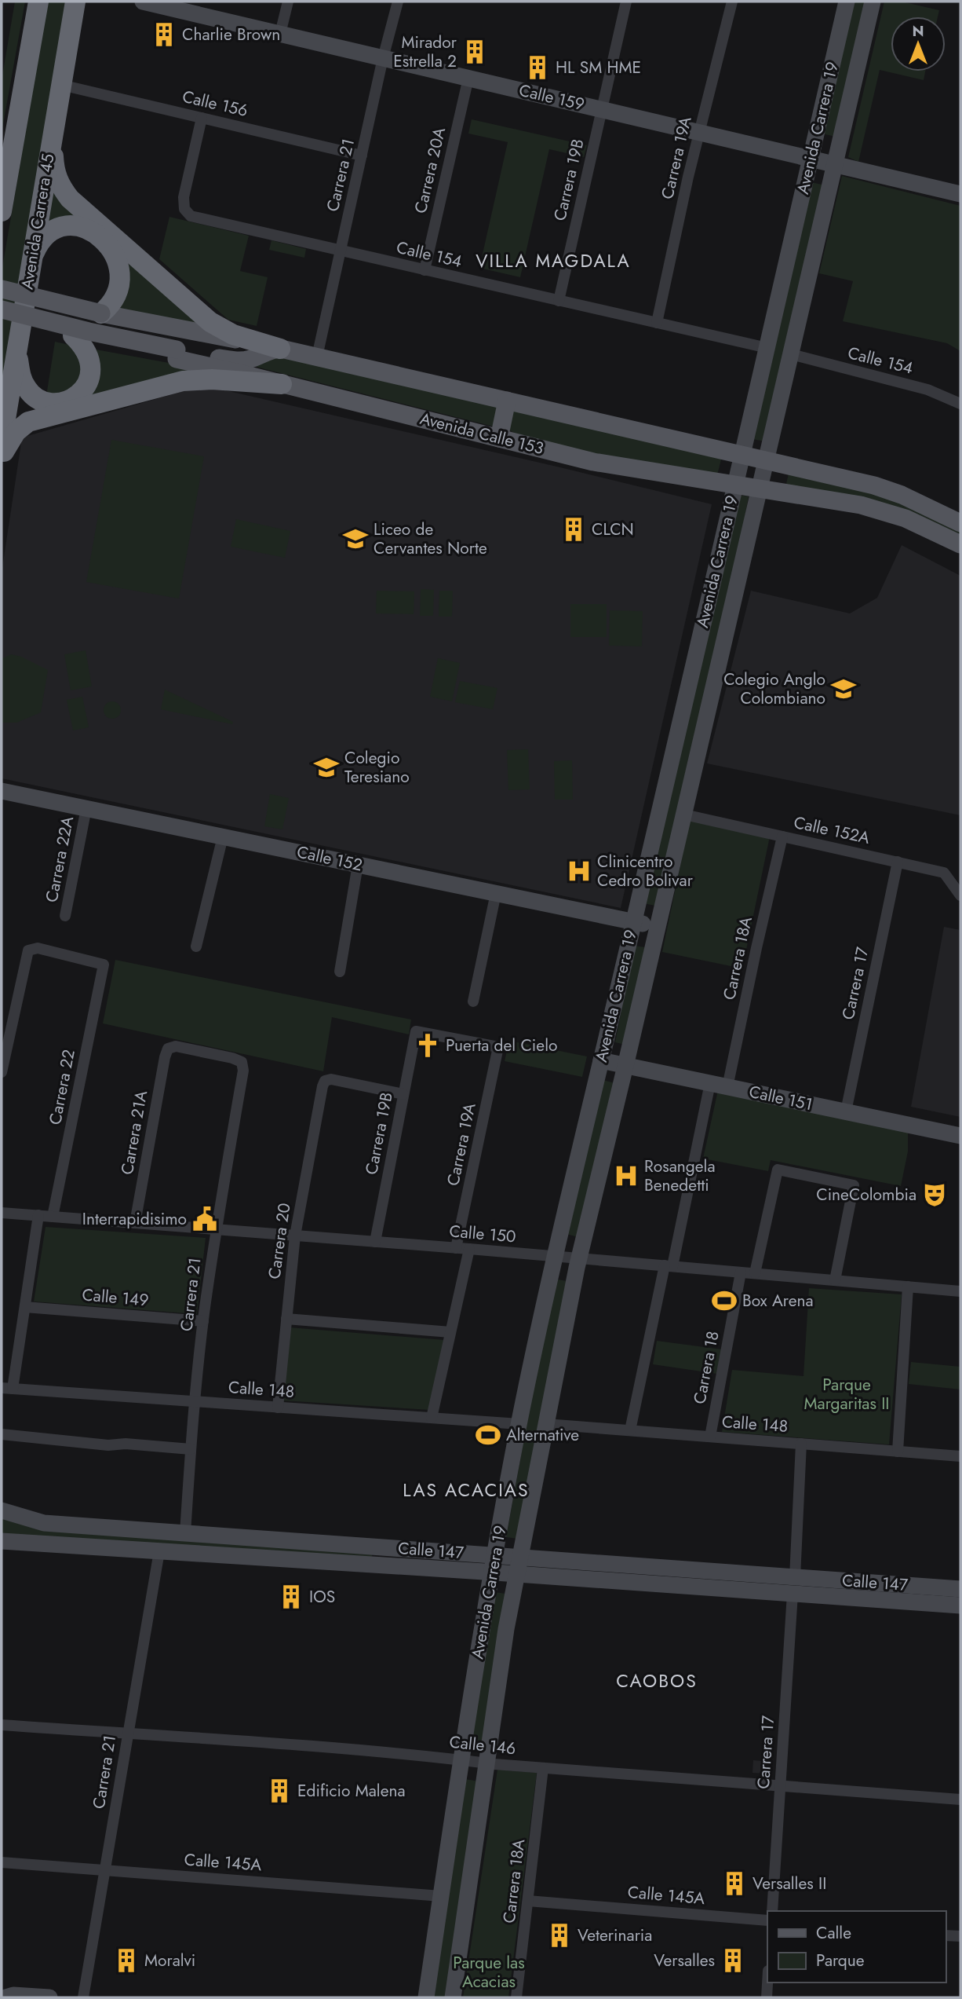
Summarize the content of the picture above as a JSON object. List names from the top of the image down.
{
  "streets": {
    "highway": ["Avenida Carrera 45"],
    "main road": [
      "Calle 159",
      "Avenida Carrera 19",
      "Avenida Calle 153",
      "Calle 152",
      "Calle 151",
      "Calle 147"
    ],
    "street": [
      "Calle 156",
      "Carrera 19A",
      "Carrera 20A",
      "Carrera 21",
      "Carrera 19B",
      "Calle 154",
      "Calle 152A",
      "Carrera 22A",
      "Carrera 18A",
      "Carrera 17",
      "Carrera 22",
      "Carrera 21A",
      "Calle 150",
      "Carrera 20",
      "Calle 149",
      "Carrera 18",
      "Calle 148",
      "Calle 146",
      "Calle 145A"
    ]
  },
  "crossings": [
    ["Calle 159", "Avenida Carrera 19"],
    ["Calle 159", "Carrera 19A"],
    ["Calle 159", "Carrera 20A"],
    ["Calle 159", "Carrera 21"],
    ["Calle 159", "Carrera 19B"],
    ["Calle 156", "Carrera 21"],
    ["Calle 156", "Avenida Carrera 45"],
    ["Calle 156", "Calle 154"],
    ["Avenida Carrera 19", "Calle 154"],
    ["Avenida Carrera 19", "Avenida Calle 153"],
    ["Avenida Carrera 19", "Calle 152A"],
    ["Avenida Carrera 19", "Calle 152"],
    ["Avenida Carrera 19", "Calle 151"],
    ["Avenida Carrera 19", "Calle 150"],
    ["Avenida Carrera 19", "Calle 148"],
    ["Avenida Carrera 19", "Calle 147"],
    ["Avenida Carrera 19", "Calle 146"],
    ["Avenida Carrera 19", "Calle 145A"],
    ["Carrera 19A", "Carrera 19B"],
    ["Carrera 19A", "Calle 154"],
    ["Carrera 19A", "Calle 150"],
    ["Carrera 20A", "Calle 154"],
    ["Carrera 21", "Calle 154"],
    ["Carrera 21", "Carrera 21A"],
    ["Carrera 21", "Calle 150"],
    ["Carrera 21", "Calle 149"],
    ["Carrera 21", "Calle 148"],
    ["Carrera 21", "Calle 147"],
    ["Carrera 21", "Calle 146"],
    ["Carrera 21", "Calle 145A"],
    ["Carrera 19B", "Calle 154"],
    ["Carrera 19B", "Calle 150"],
    ["Carrera 19B", "Carrera 20"],
    ["Calle 152A", "Carrera 18A"],
    ["Calle 152A", "Carrera 17"],
    ["Calle 152", "Carrera 22A"],
    ["Carrera 18A", "Calle 151"],
    ["Carrera 18A", "Calle 146"],
    ["Carrera 18A", "Calle 145A"],
    ["Carrera 17", "Calle 151"],
    ["Carrera 17", "Calle 148"],
    ["Carrera 17", "Calle 147"],
    ["Carrera 17", "Calle 146"],
    ["Carrera 22", "Calle 150"],
    ["Carrera 21A", "Calle 150"],
    ["Calle 150", "Carrera 20"],
    ["Calle 150", "Carrera 18"],
    ["Carrera 20", "Calle 148"],
    ["Carrera 18", "Calle 148"]
  ],
  "districts": ["VILLA MAGDALA", "LAS ACACIAS", "CAOBOS"],
  "parks": ["Parque Margaritas II", "Parque las Acacias"],
  "places": {
    "building": [
      "Charlie Brown",
      "Mirador Estrella 2",
      "HL SM HME",
      "CLCN",
      "IOS",
      "Edificio Malena",
      "Versalles II",
      "Veterinaria",
      "Moralvi",
      "Versalles"
    ],
    "school or university": ["Liceo de Cervantes Norte", "Colegio Anglo Colombiano", "Colegio Teresiano"],
    "hospital": ["Clinicentro Cedro Bolivar", "Rosangela Benedetti"],
    "church": ["Puerta del Cielo"],
    "theatre": ["CineColombia"],
    "public building": ["Interrapidisimo"],
    "sports": ["Box Arena", "Alternative"]
  },
  "legend": ["Calle", "Parque"],
  "north": "top"
}
